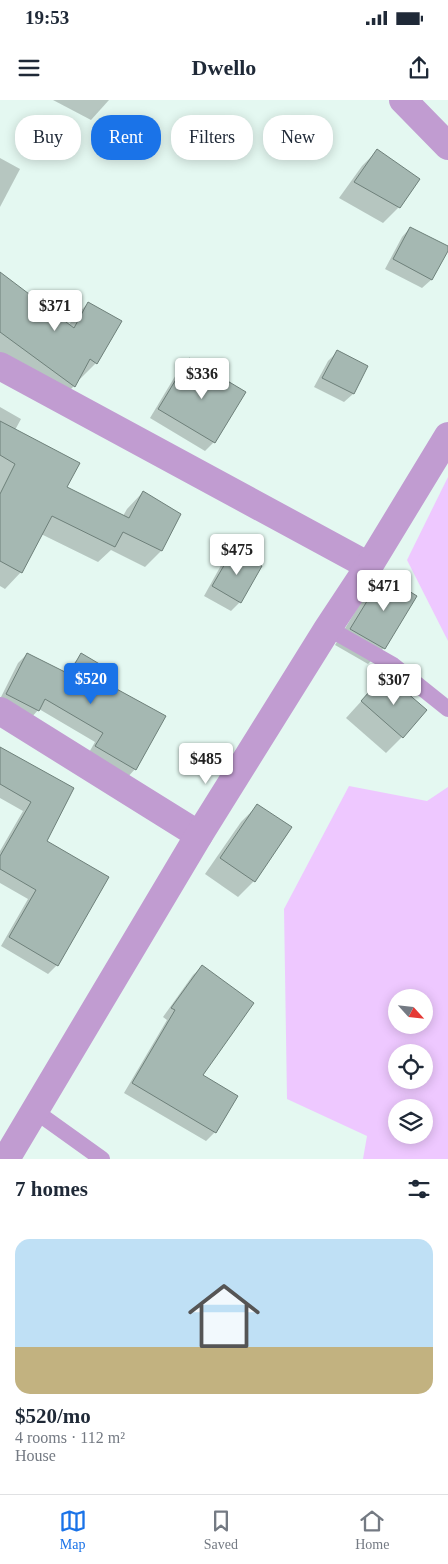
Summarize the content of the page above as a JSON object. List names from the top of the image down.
{
  "north": "bottom right",
  "page": {
    "status": "19:53",
    "header": "Dwello",
    "chip": [
      "Buy",
      "Rent",
      "Filters",
      "New"
    ],
    "price": [
      "$371",
      "$336",
      "$475",
      "$471",
      "$520",
      "$307",
      "$485"
    ],
    "heading": "7 homes",
    "list": [
      {
        "name": "$520/mo",
        "note": "4 rooms · 112 m² · House"
      }
    ],
    "tabs": ["Map", "Saved", "Home"]
  }
}
